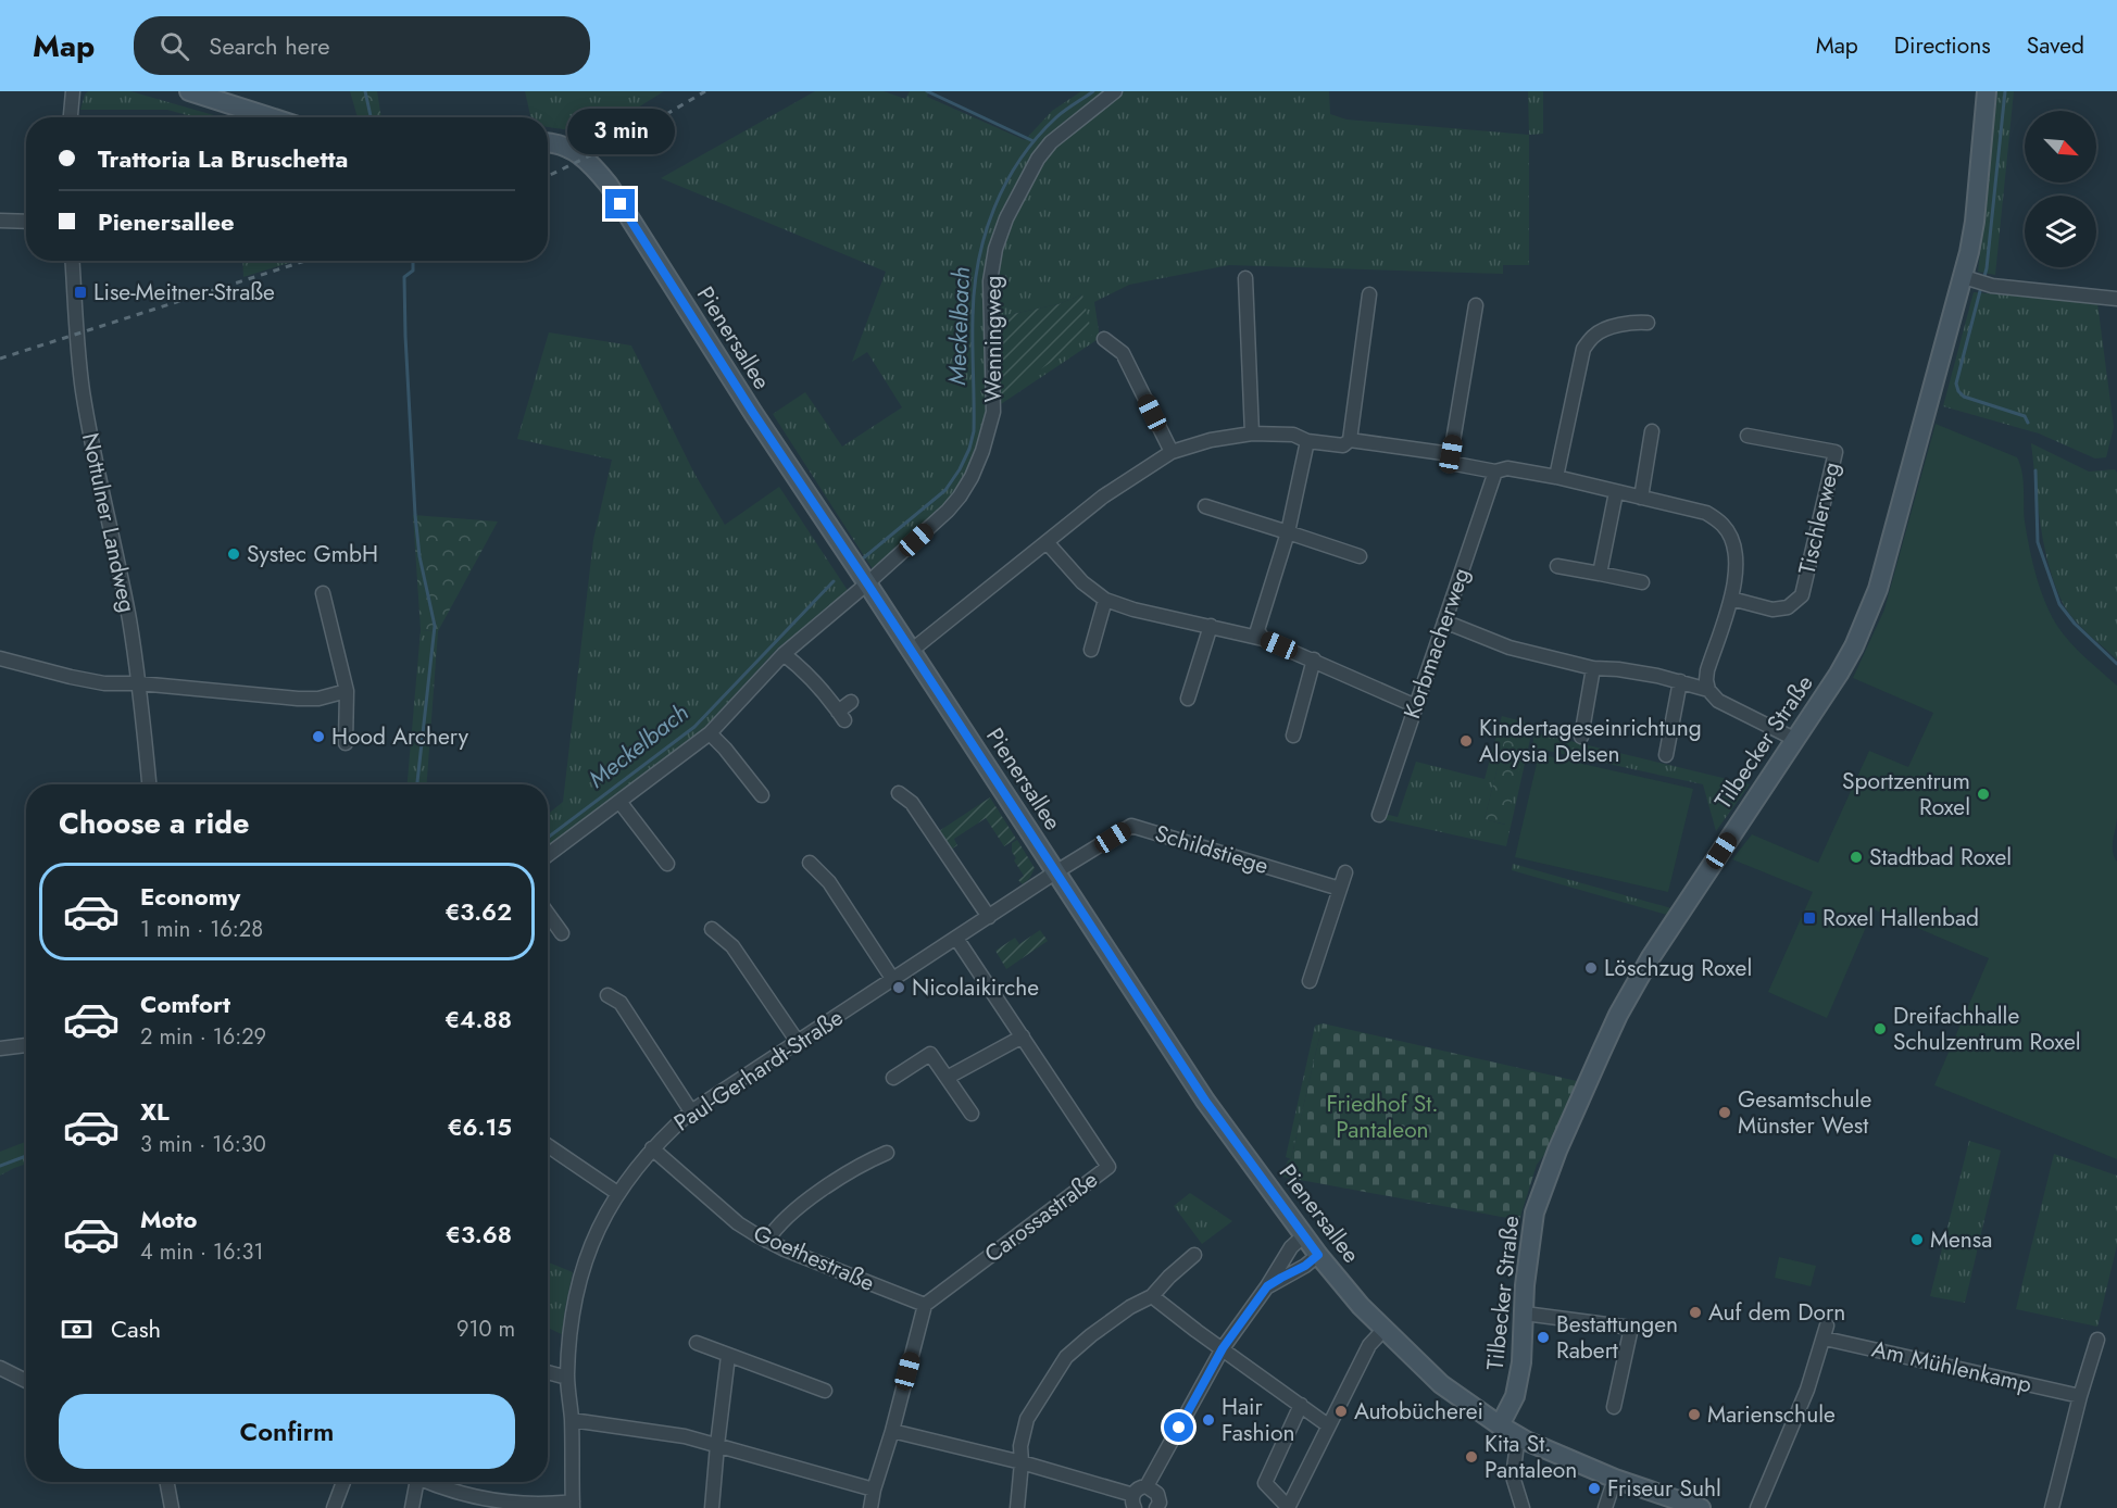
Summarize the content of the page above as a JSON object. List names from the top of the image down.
{
  "streets": {
    "main road": ["Pienersallee", "Tilbecker Straße"],
    "street": [
      "Wenningweg",
      "Tischlerweg",
      "Nottulner Landweg",
      "Korbmacherweg",
      "Schildstiege",
      "Paul-Gerhardt-Straße",
      "Carossastraße",
      "Goethestraße",
      "Am Mühlenkamp"
    ]
  },
  "crossings": [
    ["Pienersallee", "Wenningweg"],
    ["Pienersallee", "Tilbecker Straße"],
    ["Pienersallee", "Schildstiege"],
    ["Pienersallee", "Paul-Gerhardt-Straße"],
    ["Schildstiege", "Paul-Gerhardt-Straße"],
    ["Paul-Gerhardt-Straße", "Carossastraße"],
    ["Paul-Gerhardt-Straße", "Goethestraße"],
    ["Carossastraße", "Goethestraße"]
  ],
  "water": ["Meckelbach"],
  "parks": ["Friedhof St. Pantaleon"],
  "places": {
    "transit": ["Lise-Meitner-Straße", "Roxel Hallenbad"],
    "other": [
      "Systec GmbH",
      "Hood Archery",
      "Kindertageseinrichtung Aloysia Delsen",
      "Sportzentrum Roxel",
      "Stadtbad Roxel",
      "Löschzug Roxel",
      "Nicolaikirche",
      "Dreifachhalle Schulzentrum Roxel",
      "Gesamtschule Münster West",
      "Mensa",
      "Auf dem Dorn",
      "Bestattungen Rabert",
      "Autobücherei",
      "Marienschule",
      "Hair Fashion",
      "Kita St. Pantaleon",
      "Friseur Suhl"
    ]
  },
  "north": "bottom right",
  "page": {
    "header": "Map",
    "search": "Search here",
    "nav": ["Map", "Directions", "Saved"],
    "bubble": "3 min",
    "banner": ["Trattoria La Bruschetta", "Pienersallee"],
    "heading": "Choose a ride",
    "list": [
      {
        "name": "Economy",
        "note": "1 min · 16:28",
        "value": "€3.62"
      },
      {
        "name": "Comfort",
        "note": "2 min · 16:29",
        "value": "€4.88"
      },
      {
        "name": "XL",
        "note": "3 min · 16:30",
        "value": "€6.15"
      },
      {
        "name": "Moto",
        "note": "4 min · 16:31",
        "value": "€3.68"
      }
    ],
    "pay": ["Cash", "910 m"],
    "buttons": "Confirm"
  }
}
